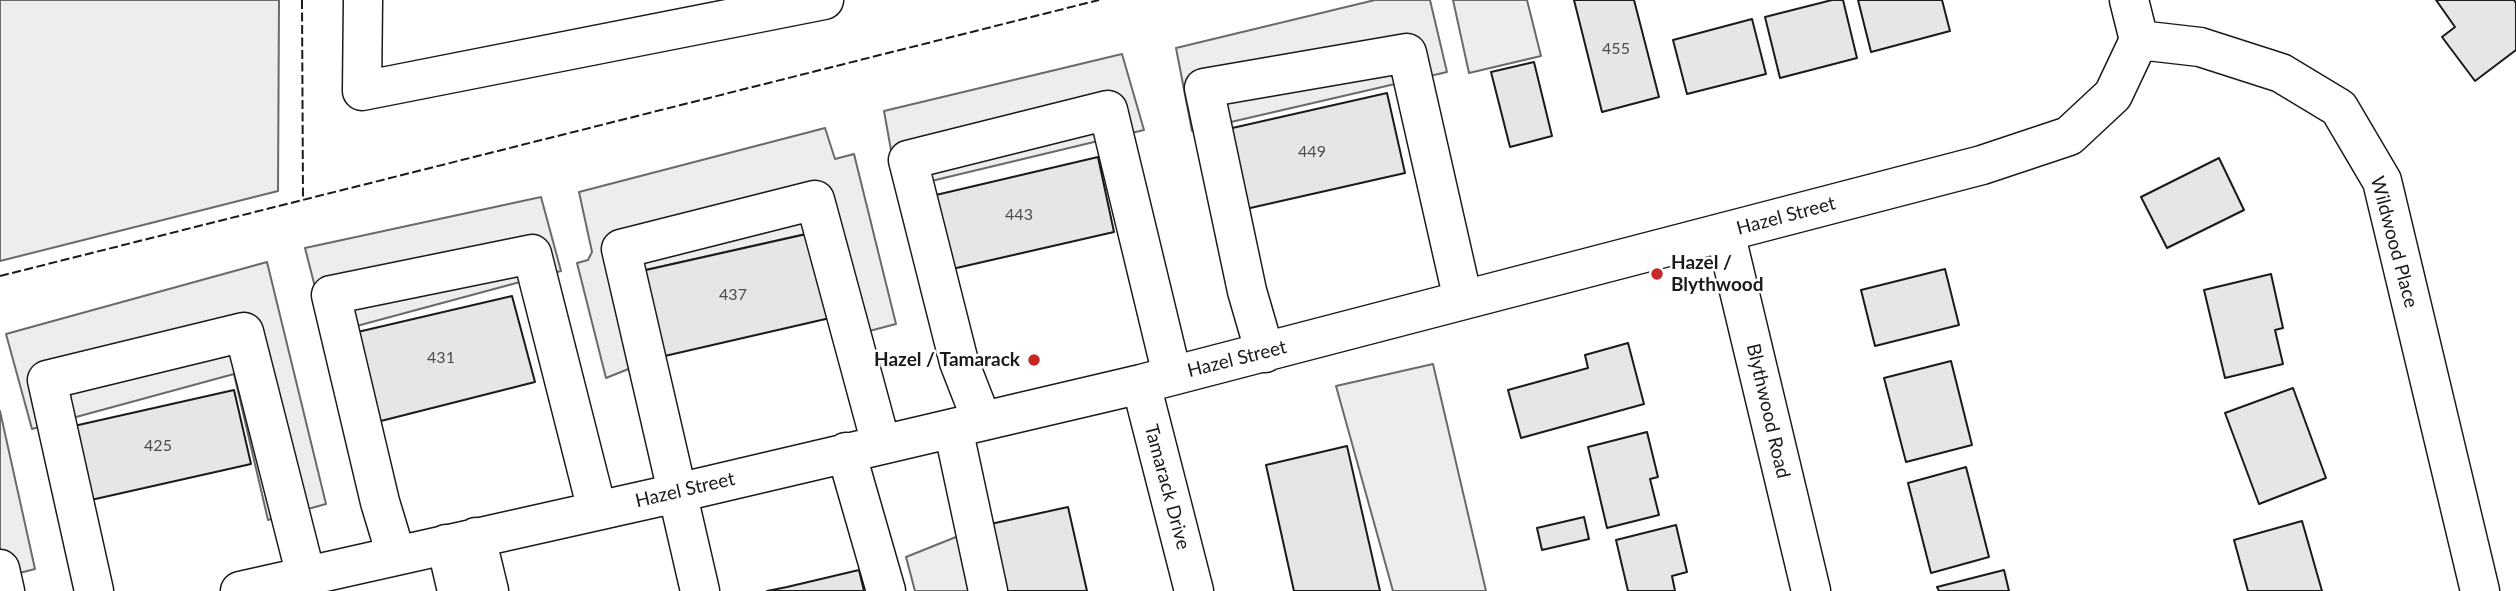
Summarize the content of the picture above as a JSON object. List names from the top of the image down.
{
  "streets": {
    "street": [
      "Hazel Street",
      "Wildwood Place",
      "Blythwood Road",
      "Tamarack Drive"
    ]
  },
  "crossings": [
    ["Hazel Street", "Wildwood Place"],
    ["Hazel Street", "Blythwood Road"],
    ["Hazel Street", "Tamarack Drive"]
  ],
  "places": ["Hazel / Blythwood", "Hazel / Tamarack"],
  "house_numbers": [
    "455",
    "449",
    "443",
    "437",
    "431",
    "425"
  ]
}
